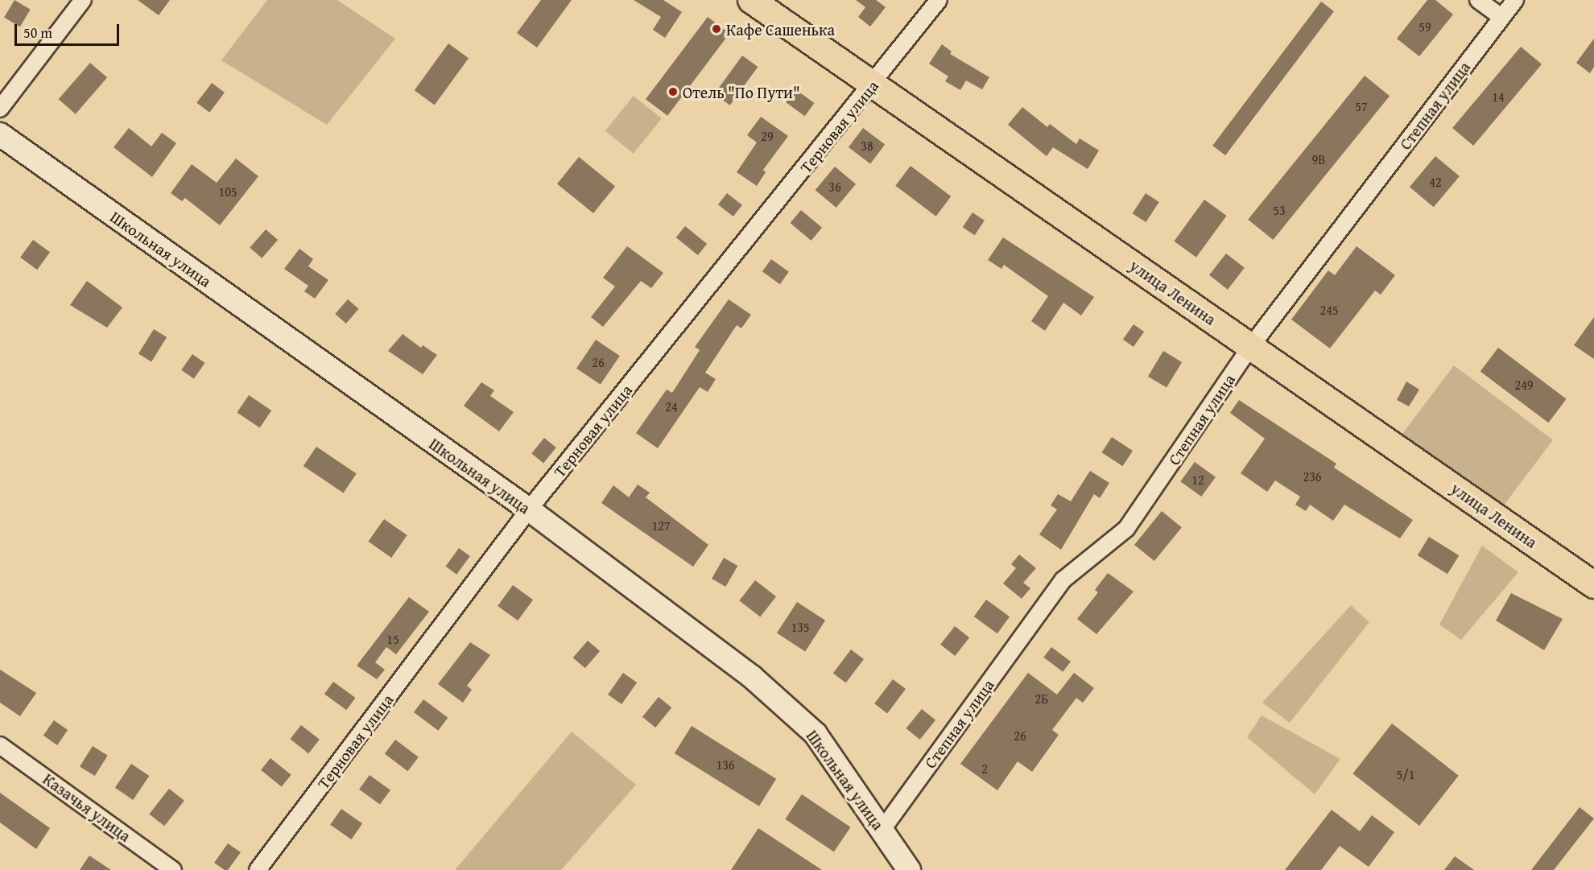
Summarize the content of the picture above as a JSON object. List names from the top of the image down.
{
  "streets": {
    "main road": ["улица Ленина"],
    "street": [
      "Степная улица",
      "Терновая улица",
      "Школьная улица",
      "Казачья улица"
    ]
  },
  "crossings": [
    ["Степная улица", "Школьная улица"],
    ["Степная улица", "улица Ленина"],
    ["Терновая улица", "Школьная улица"],
    ["Терновая улица", "улица Ленина"]
  ],
  "places": ["Кафе Сашенька", "Отель \"По Пути\""],
  "house_numbers": [
    "59",
    "14",
    "57",
    "29",
    "38",
    "9В",
    "42",
    "36",
    "105",
    "53",
    "245",
    "26",
    "249",
    "24",
    "236",
    "12",
    "127",
    "135",
    "15",
    "2Б",
    "26",
    "136",
    "2",
    "5/1"
  ],
  "scale_bar": "50 m"
}
